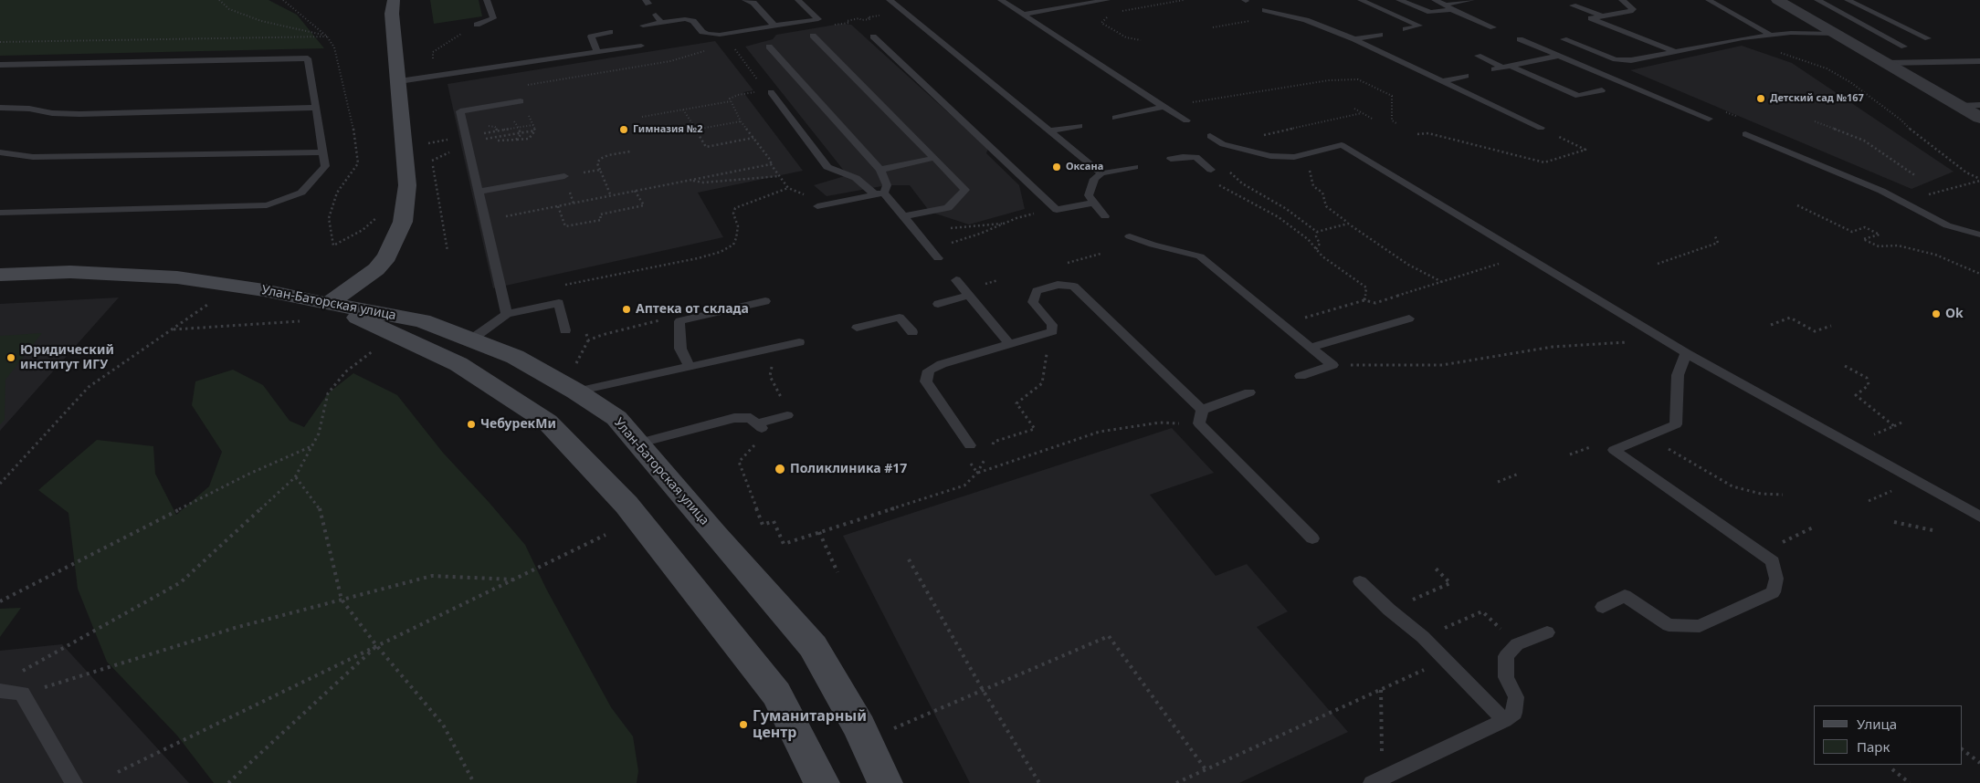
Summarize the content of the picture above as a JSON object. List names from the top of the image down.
{
  "streets": {
    "street": ["Улан-Баторская улица"]
  },
  "places": [
    "Детский сад №167",
    "Гимназия №2",
    "Оксана",
    "Аптека от склада",
    "Ok",
    "Юридический институт ИГУ",
    "ЧебурекМи",
    "Поликлиника #17",
    "Гуманитарный центр"
  ],
  "legend": ["Улица", "Парк"]
}
